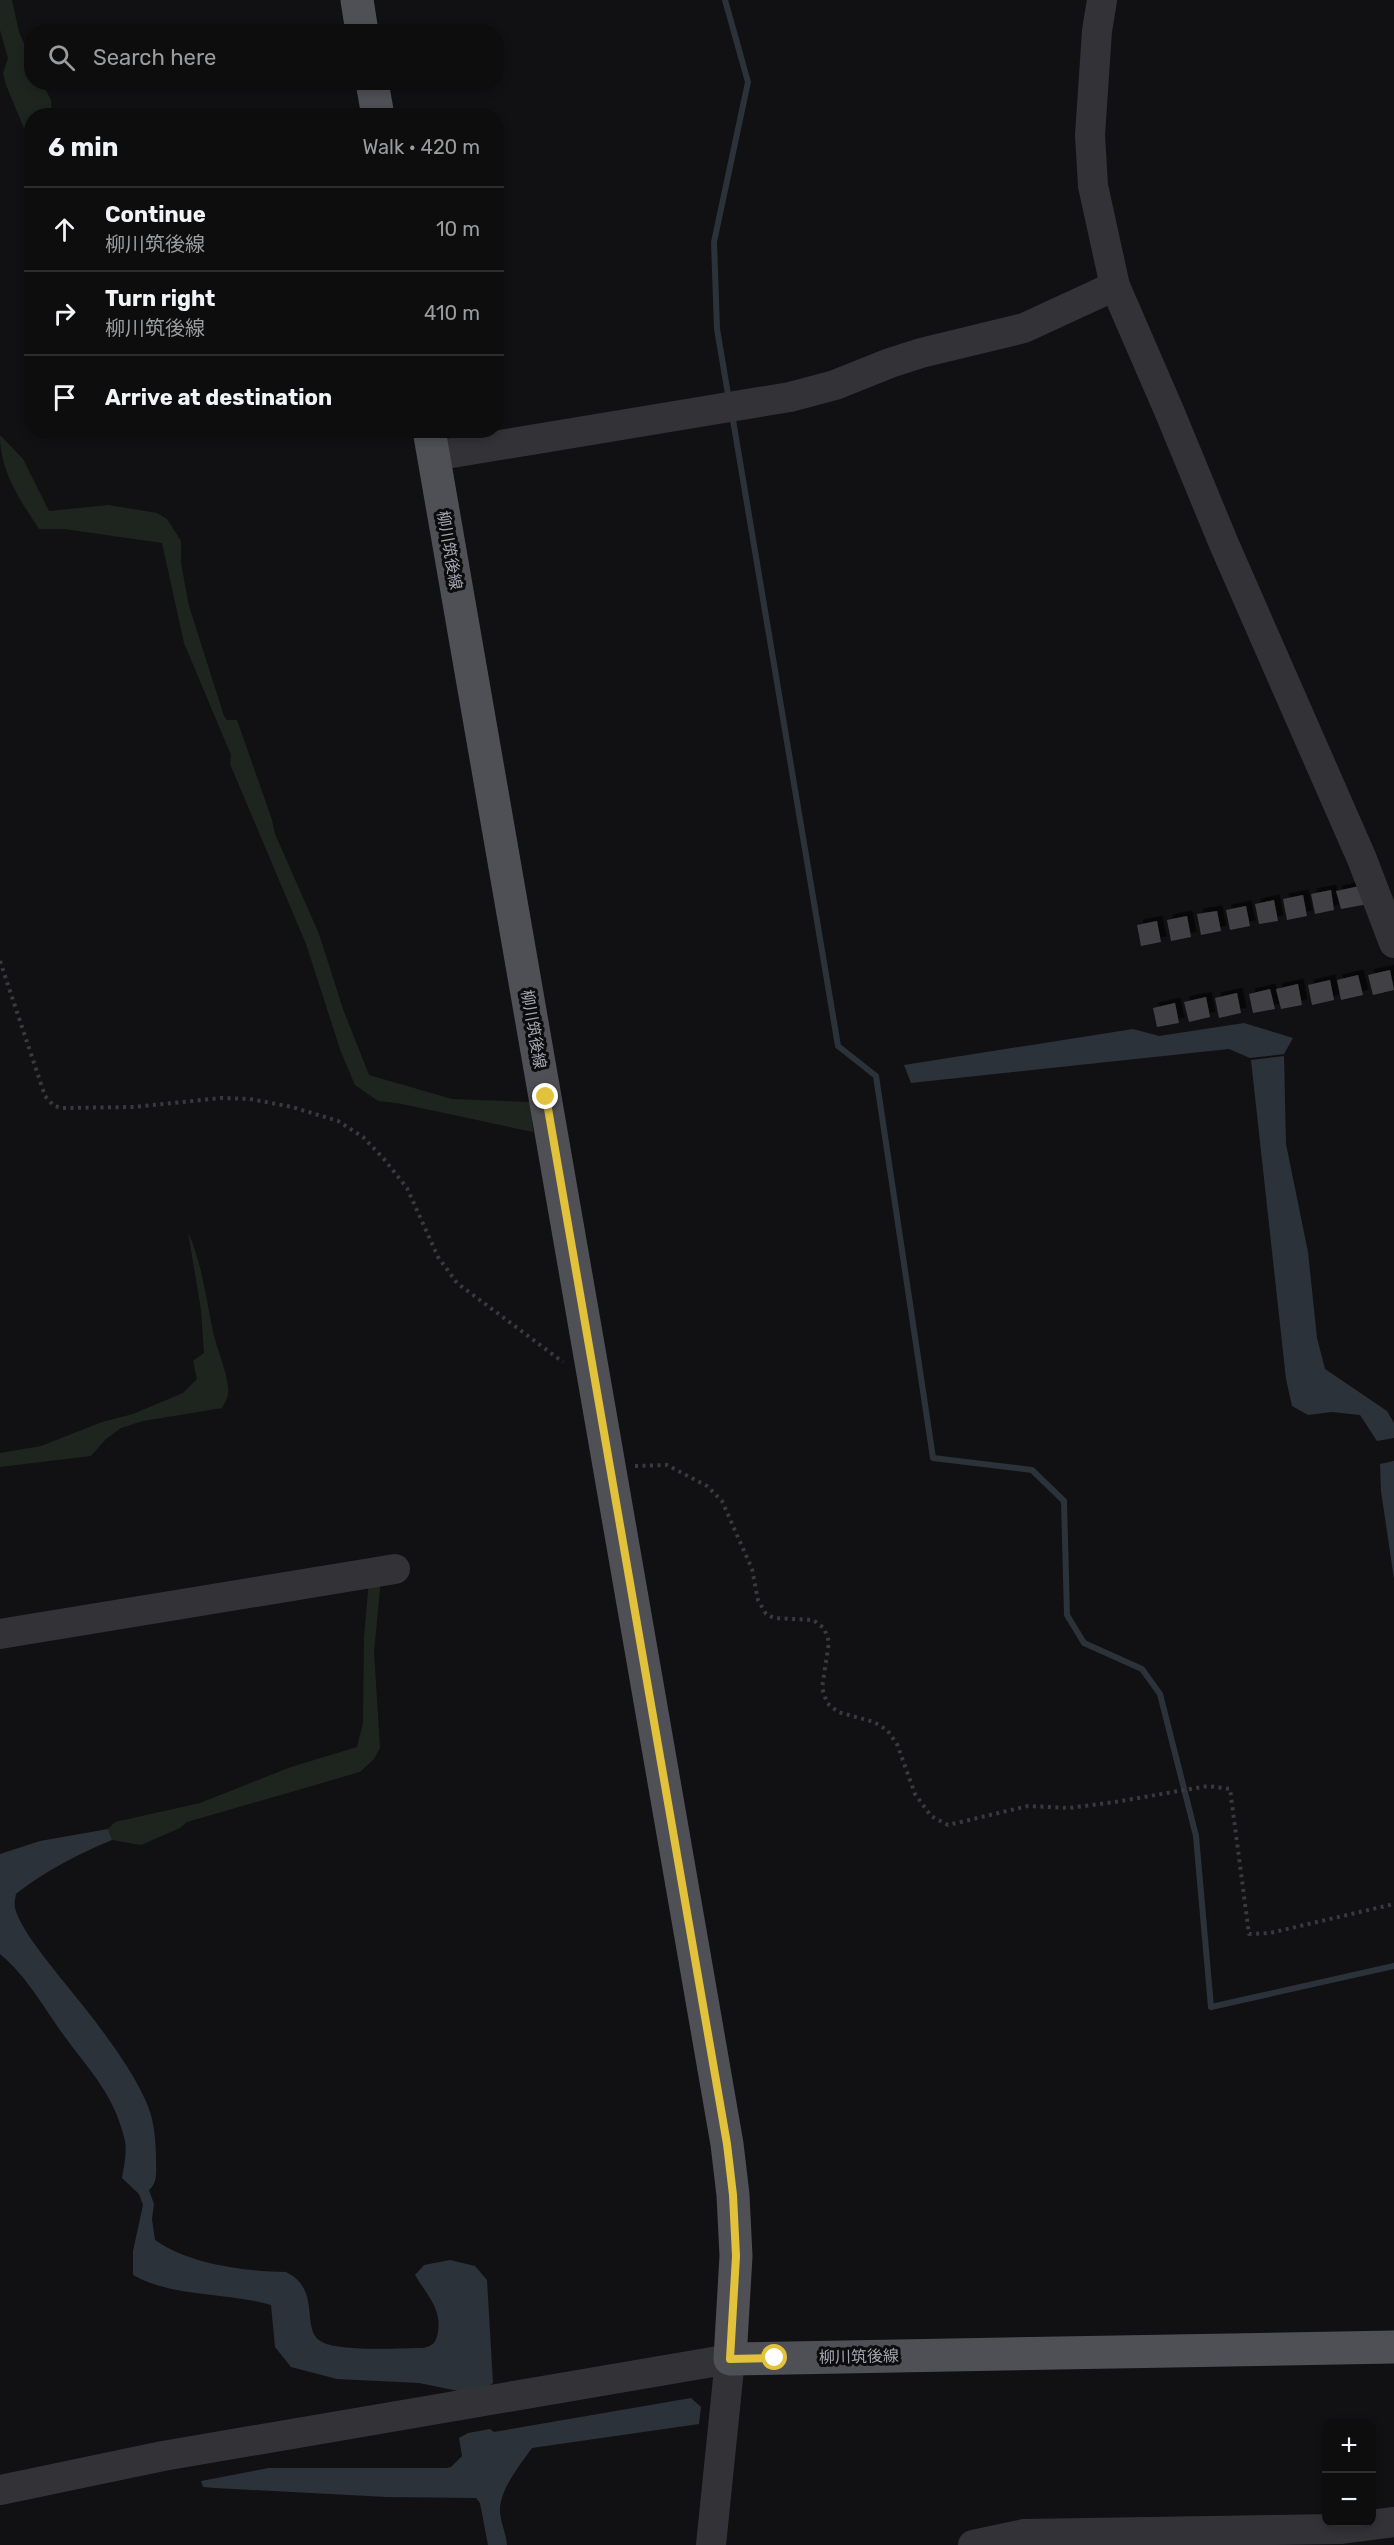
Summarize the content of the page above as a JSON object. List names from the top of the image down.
{
  "streets": {
    "main road": ["柳川筑後線"]
  },
  "page": {
    "search": "Search here",
    "heading": ["6 min", "Walk · 420 m"],
    "list": [
      ["Continue", "柳川筑後線", "10 m"],
      ["Turn right", "柳川筑後線", "410 m"],
      "Arrive at destination"
    ],
    "map_buttons": ["+", "−"]
  }
}
